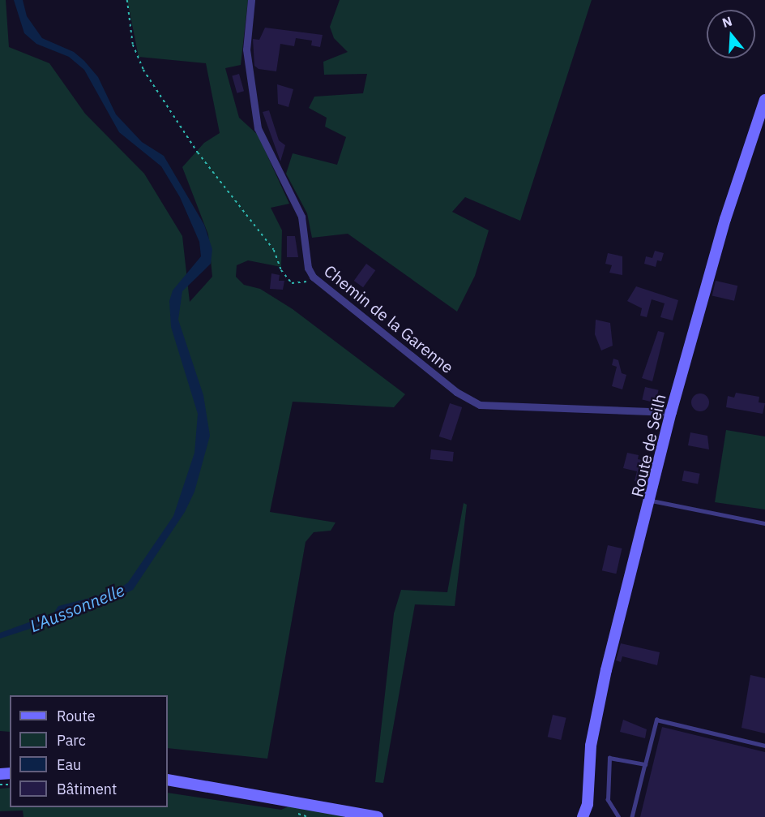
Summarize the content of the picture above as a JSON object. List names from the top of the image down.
{
  "streets": {
    "street": ["Chemin de la Garenne", "Route de Seilh"]
  },
  "crossings": [
    ["Chemin de la Garenne", "Route de Seilh"]
  ],
  "water": ["L'Aussonnelle"],
  "legend": [
    "Route",
    "Parc",
    "Eau",
    "Bâtiment"
  ],
  "north": "top"
}
